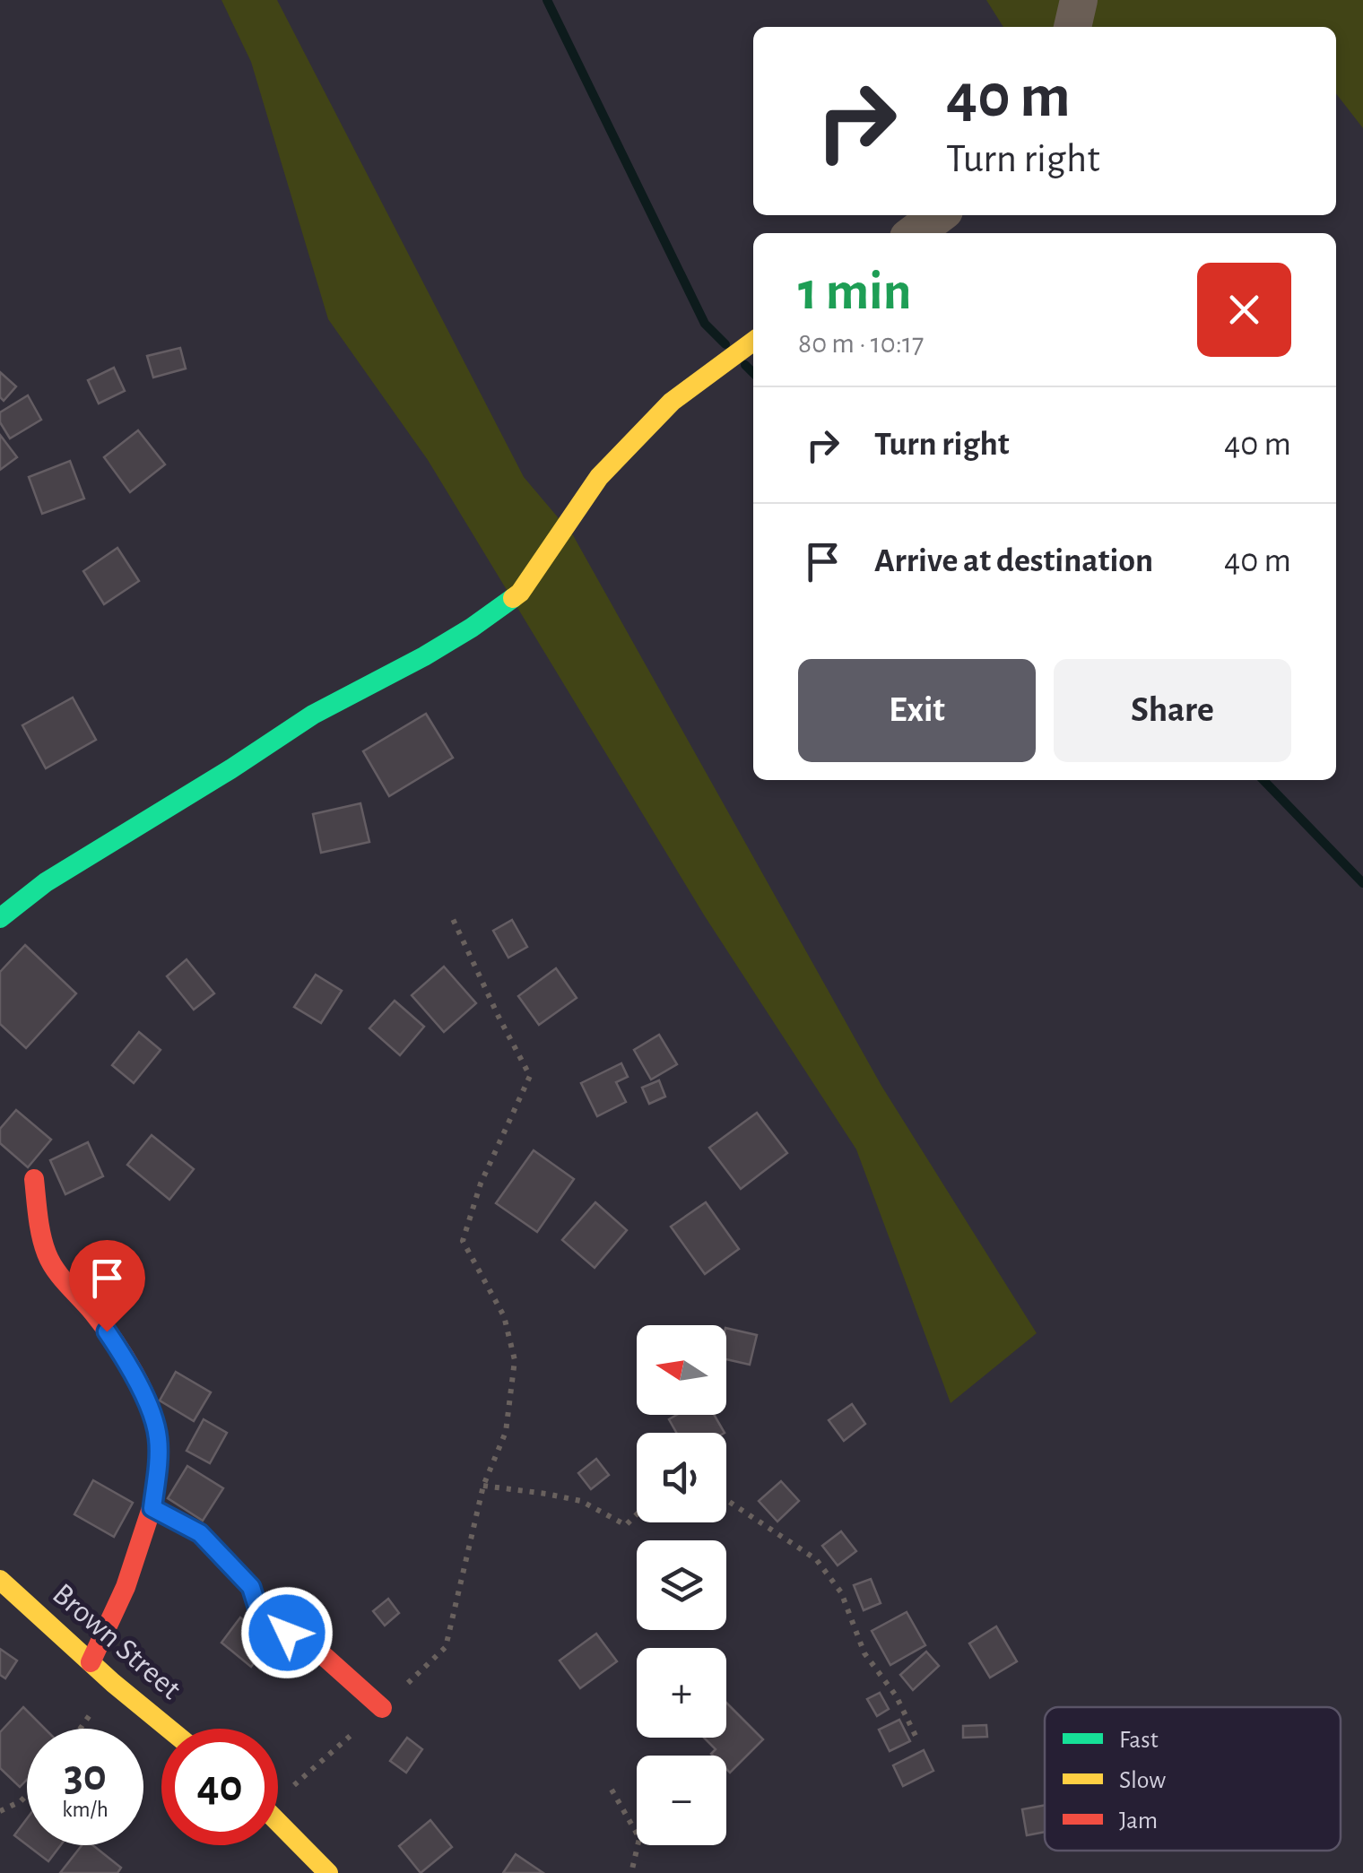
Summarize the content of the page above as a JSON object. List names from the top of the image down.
{
  "streets": {
    "street": ["Brown Street"]
  },
  "legend": ["Fast", "Slow", "Jam"],
  "north": "left",
  "page": {
    "turn": ["40 m", "Turn right"],
    "heading": ["1 min", "80 m · 10:17"],
    "list": [
      {
        "name": "Turn right",
        "value": "40 m"
      },
      {
        "name": "Arrive at destination",
        "value": "40 m"
      }
    ],
    "buttons": ["Exit", "Share"],
    "map_buttons": ["+", "−"],
    "speed": "30 km/h",
    "limit": "40"
  }
}
